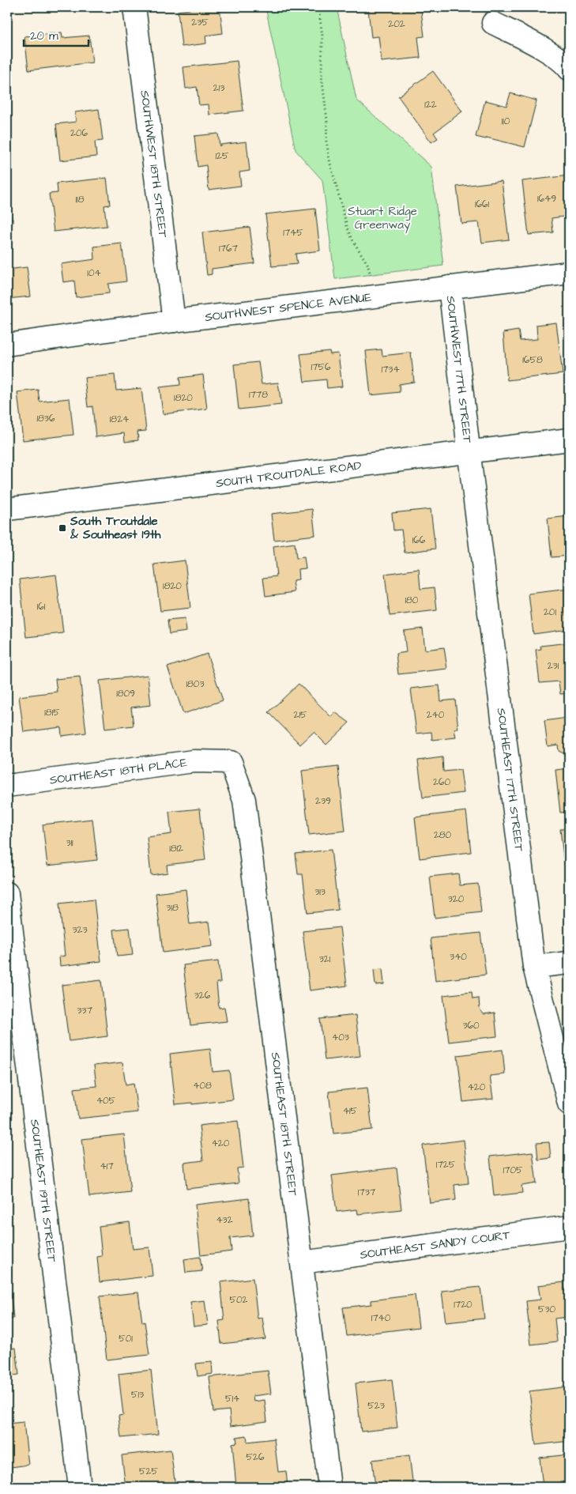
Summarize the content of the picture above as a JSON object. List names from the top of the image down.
{
  "streets": {
    "street": [
      "SOUTHWEST 18TH STREET",
      "SOUTHWEST SPENCE AVENUE",
      "SOUTHWEST 17TH STREET",
      "SOUTH TROUTDALE ROAD",
      "SOUTHEAST 18TH PLACE",
      "SOUTHEAST 17TH STREET",
      "SOUTHEAST 18TH STREET",
      "SOUTHEAST 19TH STREET",
      "SOUTHEAST SANDY COURT"
    ]
  },
  "crossings": [
    ["SOUTHWEST 18TH STREET", "SOUTHWEST SPENCE AVENUE"],
    ["SOUTHWEST SPENCE AVENUE", "SOUTHWEST 17TH STREET"],
    ["SOUTHWEST 17TH STREET", "SOUTH TROUTDALE ROAD"],
    ["SOUTHWEST 17TH STREET", "SOUTHEAST 17TH STREET"],
    ["SOUTH TROUTDALE ROAD", "SOUTHEAST 17TH STREET"],
    ["SOUTHEAST 18TH PLACE", "SOUTHEAST 18TH STREET"],
    ["SOUTHEAST 18TH STREET", "SOUTHEAST SANDY COURT"]
  ],
  "parks": ["Stuart Ridge Greenway"],
  "places": {
    "transit": ["South Troutdale & Southeast 19th"]
  },
  "house_numbers": [
    "235",
    "202",
    "213",
    "122",
    "110",
    "206",
    "125",
    "1649",
    "118",
    "1661",
    "1745",
    "1767",
    "104",
    "1658",
    "1756",
    "1734",
    "1778",
    "1820",
    "1836",
    "1824",
    "166",
    "1820",
    "180",
    "161",
    "201",
    "231",
    "1803",
    "1809",
    "1815",
    "215",
    "240",
    "260",
    "239",
    "280",
    "311",
    "1812",
    "313",
    "320",
    "318",
    "323",
    "340",
    "321",
    "326",
    "337",
    "360",
    "403",
    "408",
    "420",
    "405",
    "415",
    "420",
    "1725",
    "417",
    "1705",
    "1737",
    "432",
    "502",
    "1720",
    "530",
    "1740",
    "501",
    "513",
    "514",
    "523",
    "526",
    "525"
  ],
  "scale_bar": "20 m"
}
